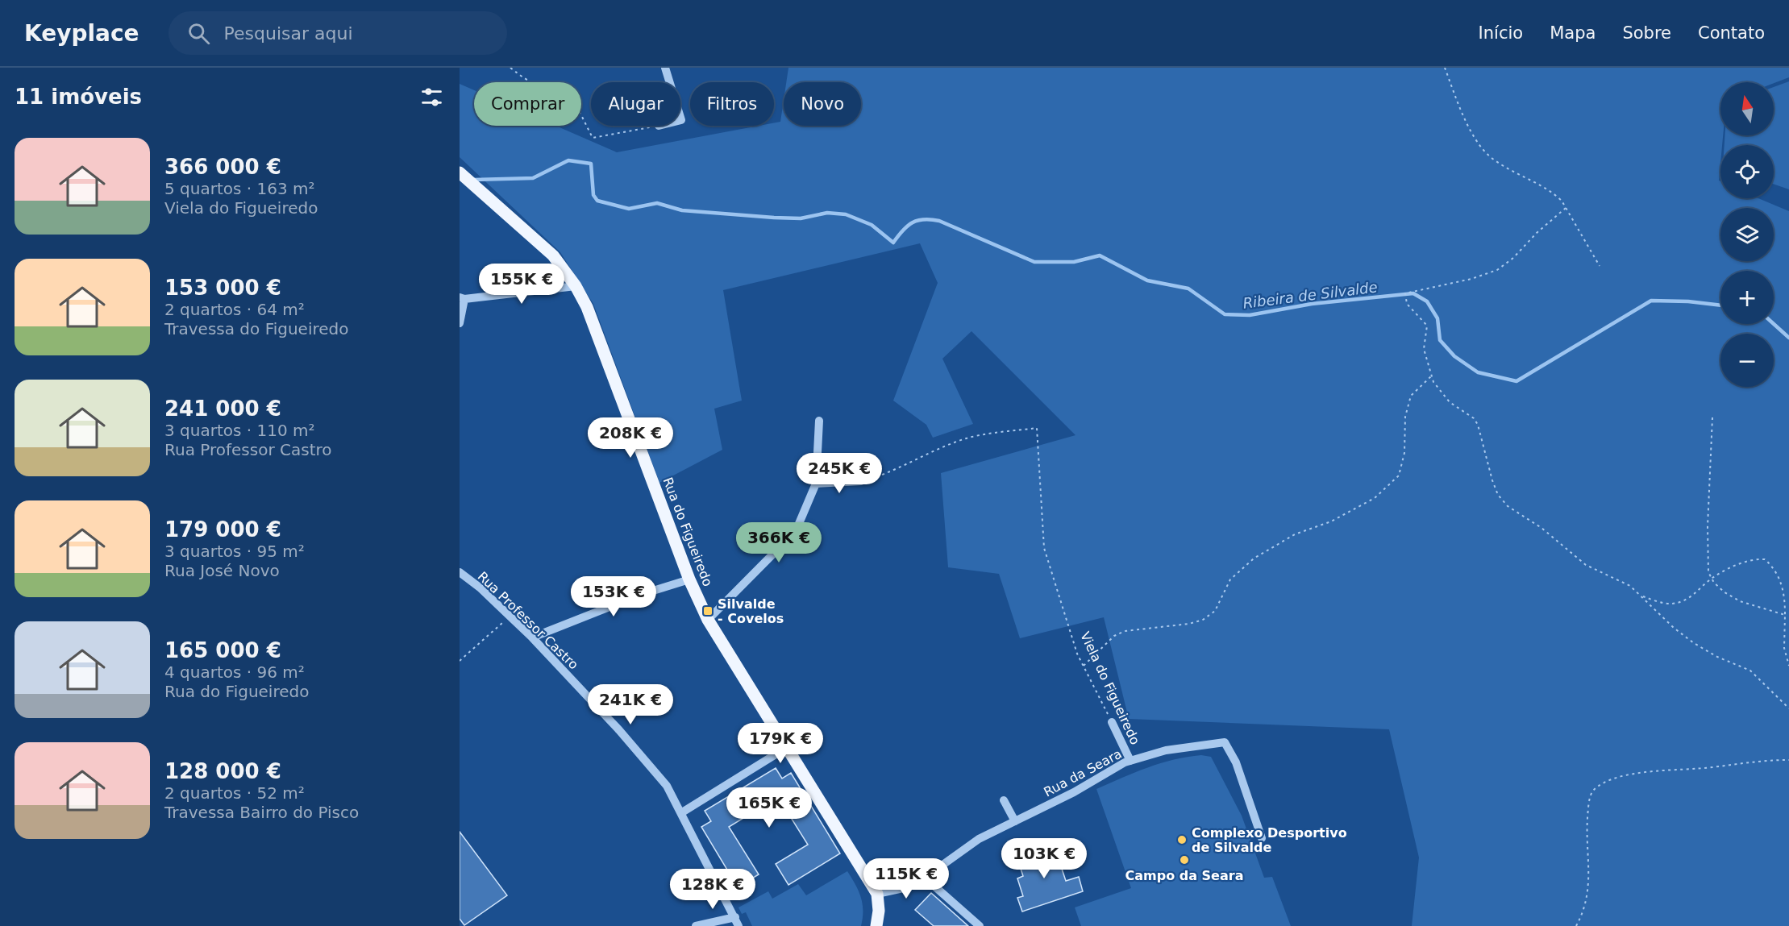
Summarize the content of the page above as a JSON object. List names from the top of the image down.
{
  "streets": {
    "main road": ["Rua do Figueiredo"],
    "street": ["Rua Professor Castro", "Viela do Figueiredo", "Rua da Seara"]
  },
  "crossings": [
    ["Rua do Figueiredo", "Rua da Seara"],
    ["Viela do Figueiredo", "Rua da Seara"]
  ],
  "water": ["Ribeira de Silvalde"],
  "places": {
    "transit": ["Silvalde - Covelos"],
    "other": ["Complexo Desportivo de Silvalde", "Campo da Seara"]
  },
  "north": "top",
  "page": {
    "header": "Keyplace",
    "search": "Pesquisar aqui",
    "nav": [
      "Início",
      "Mapa",
      "Sobre",
      "Contato"
    ],
    "heading": "11 imóveis",
    "map_buttons": ["+", "−"],
    "chip": [
      "Comprar",
      "Alugar",
      "Filtros",
      "Novo"
    ],
    "list": [
      {
        "name": "366 000 €",
        "note": "5 quartos · 163 m² · Viela do Figueiredo"
      },
      {
        "name": "153 000 €",
        "note": "2 quartos · 64 m² · Travessa do Figueiredo"
      },
      {
        "name": "241 000 €",
        "note": "3 quartos · 110 m² · Rua Professor Castro"
      },
      {
        "name": "179 000 €",
        "note": "3 quartos · 95 m² · Rua José Novo"
      },
      {
        "name": "165 000 €",
        "note": "4 quartos · 96 m² · Rua do Figueiredo"
      },
      {
        "name": "128 000 €",
        "note": "2 quartos · 52 m² · Travessa Bairro do Pisco"
      }
    ],
    "price": [
      "155K €",
      "208K €",
      "245K €",
      "366K €",
      "153K €",
      "241K €",
      "179K €",
      "165K €",
      "103K €",
      "115K €",
      "128K €"
    ]
  }
}
